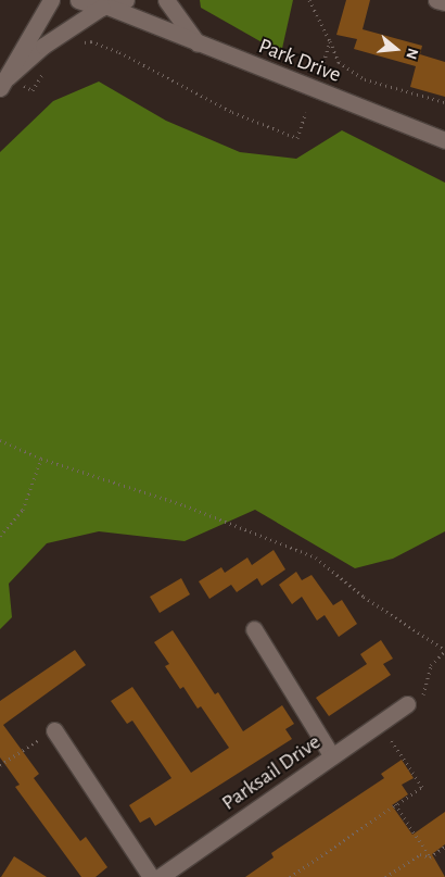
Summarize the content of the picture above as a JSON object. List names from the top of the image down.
{
  "streets": {
    "street": ["Park Drive", "Parksail Drive"]
  },
  "north": "right"
}
